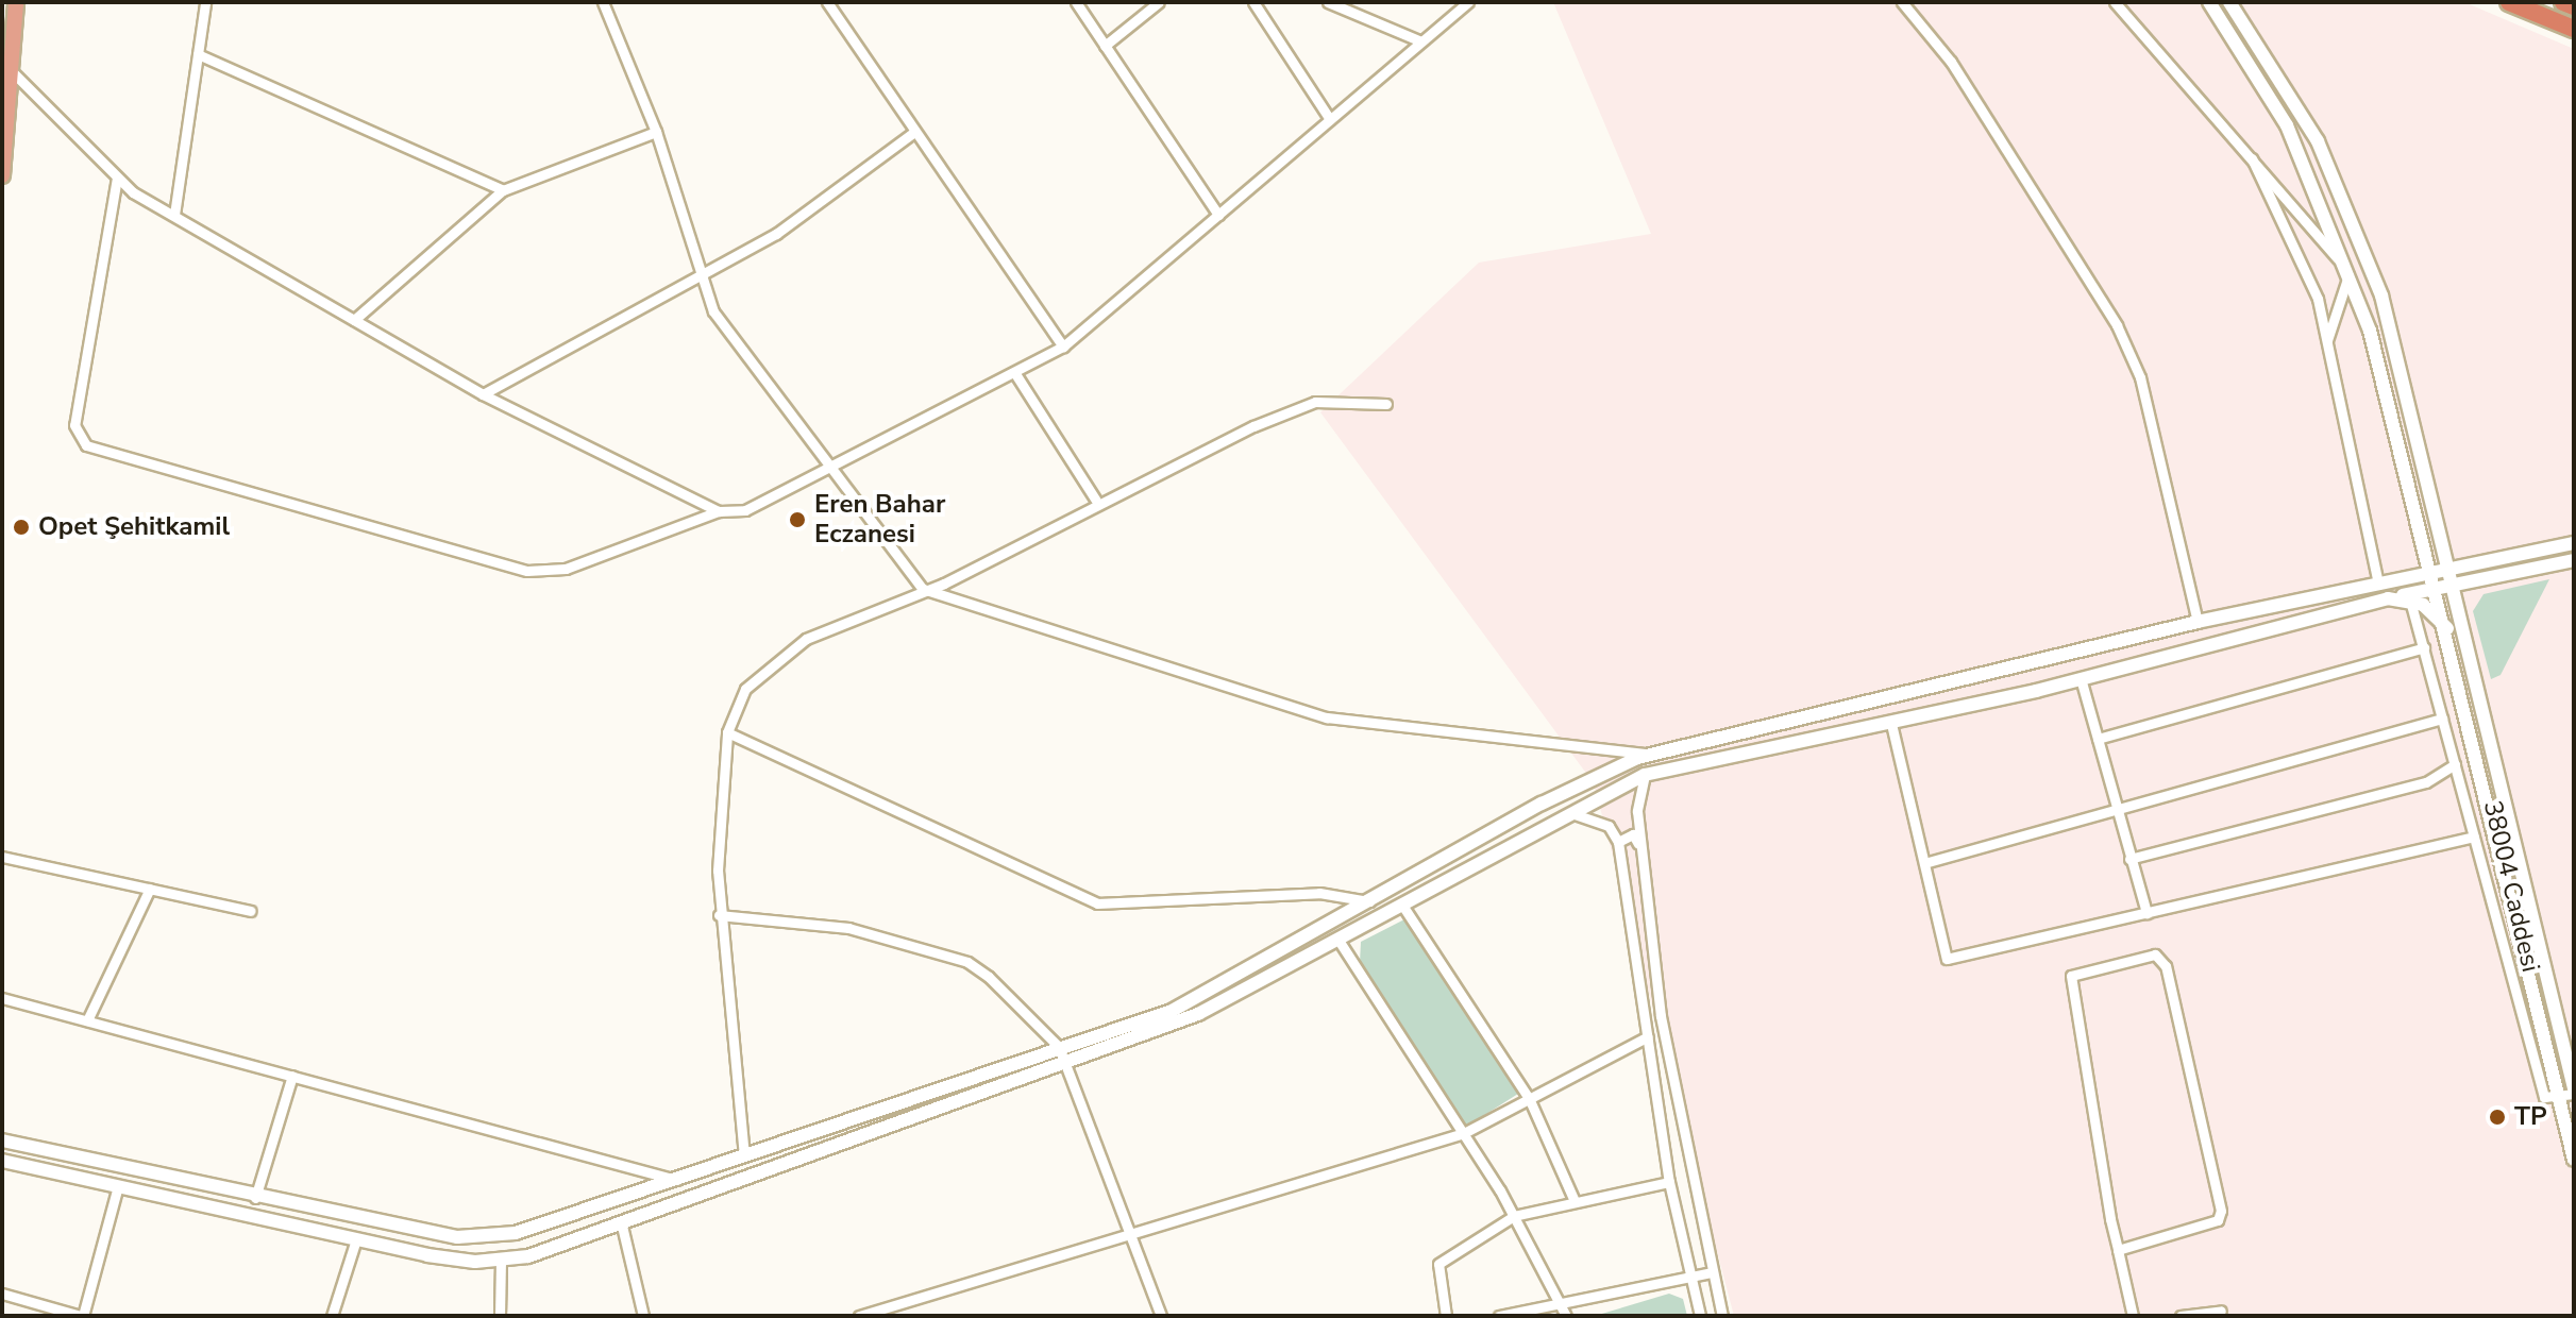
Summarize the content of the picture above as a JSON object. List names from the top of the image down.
{
  "streets": {
    "street": ["38004 Caddesi"]
  },
  "places": ["Eren Bahar Eczanesi", "Opet Şehitkamil", "TP"]
}
